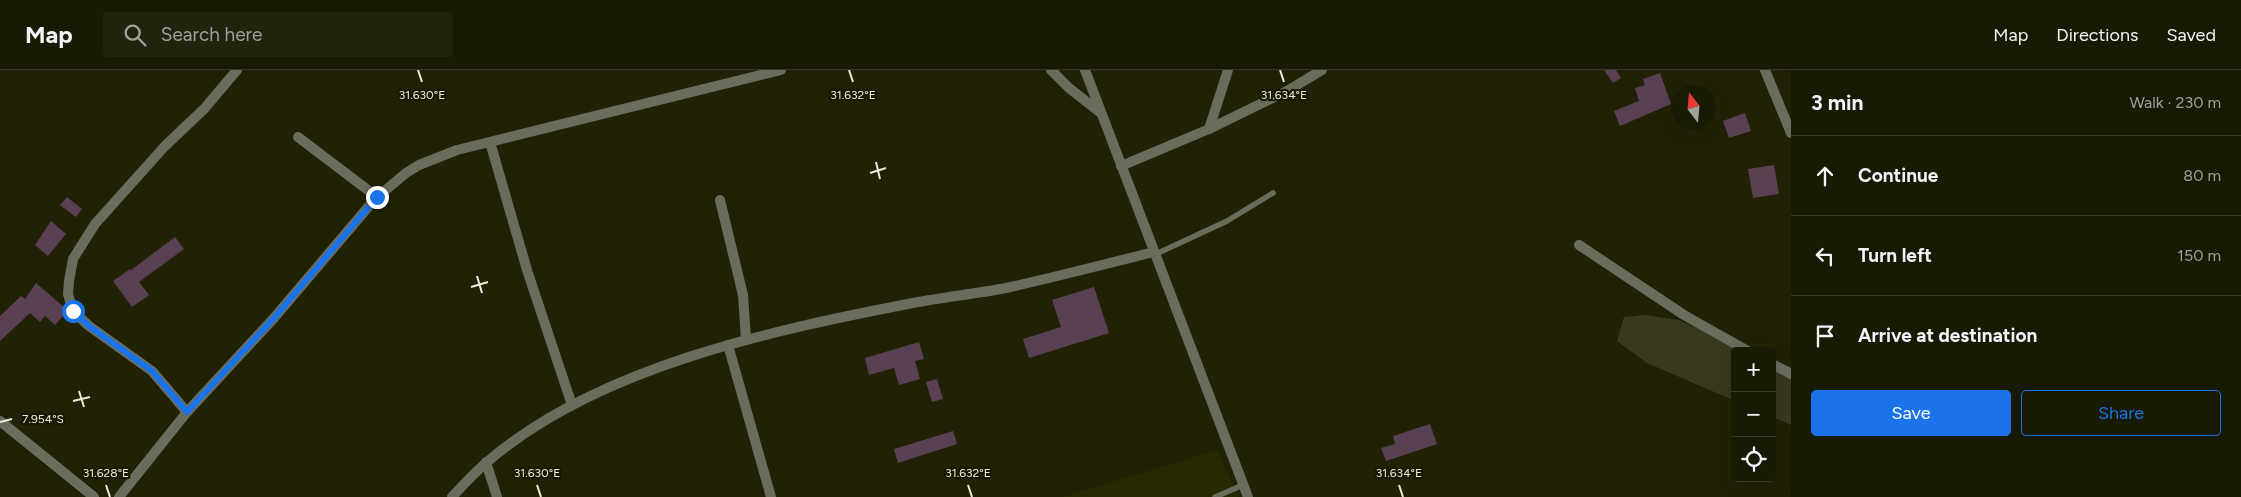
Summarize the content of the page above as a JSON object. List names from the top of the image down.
{
  "north": "top",
  "page": {
    "header": "Map",
    "search": "Search here",
    "nav": ["Map", "Directions", "Saved"],
    "heading": ["3 min", "Walk · 230 m"],
    "list": [
      ["Continue", "80 m"],
      ["Turn left", "150 m"],
      "Arrive at destination"
    ],
    "map_buttons": ["+", "−"],
    "buttons": ["Save", "Share"]
  },
  "coordinates": [
    "31.630°E",
    "31.632°E",
    "31.634°E",
    "7.954°S",
    "31.628°E"
  ]
}
